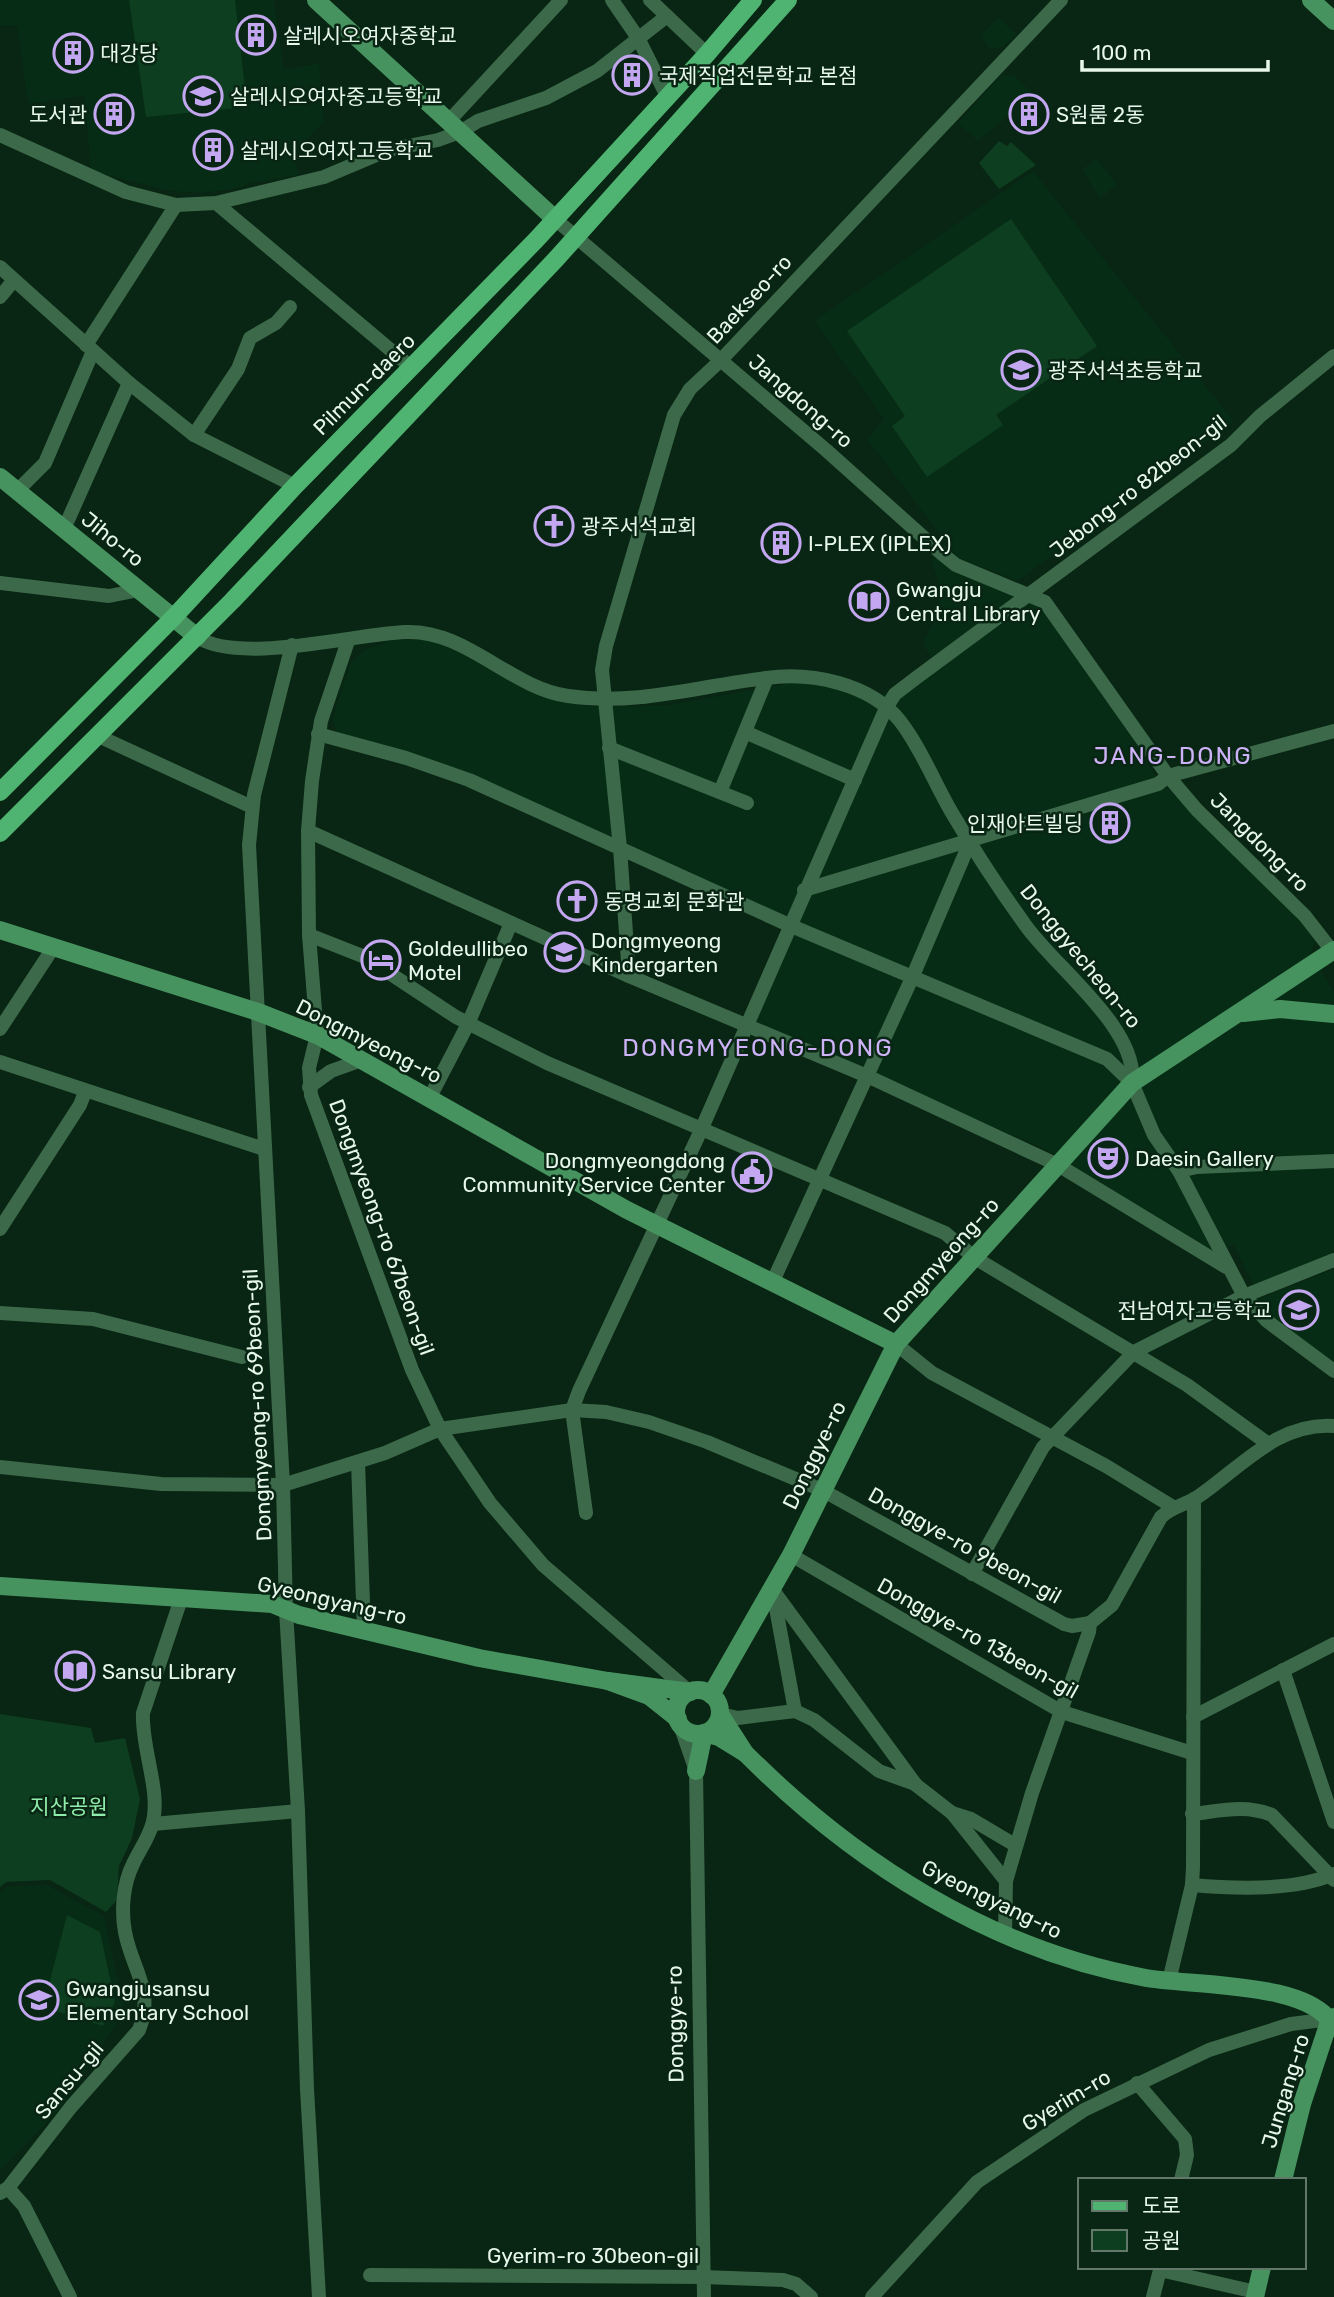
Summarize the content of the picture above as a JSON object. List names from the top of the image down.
{
  "streets": {
    "main road": ["Pilmun-daero"],
    "street": [
      "Baekseo-ro",
      "Jangdong-ro",
      "Jebong-ro 82beon-gil",
      "Jiho-ro",
      "Donggyecheon-ro",
      "Dongmyeong-ro",
      "Dongmyeong-ro 67beon-gil",
      "Dongmyeong-ro 69beon-gil",
      "Donggye-ro",
      "Donggye-ro 9beon-gil",
      "Gyeongyang-ro",
      "Donggye-ro 13beon-gil",
      "Sansu-gil",
      "Jungang-ro",
      "Gyerim-ro",
      "Gyerim-ro 30beon-gil"
    ]
  },
  "crossings": [
    ["Baekseo-ro", "Jangdong-ro"],
    ["Baekseo-ro", "Donggyecheon-ro"],
    ["Pilmun-daero", "Jangdong-ro"],
    ["Pilmun-daero", "Jiho-ro"],
    ["Jangdong-ro", "Jebong-ro 82beon-gil"],
    ["Jangdong-ro", "Dongmyeong-ro"],
    ["Jiho-ro", "Donggyecheon-ro"],
    ["Donggyecheon-ro", "Dongmyeong-ro"],
    ["Donggyecheon-ro", "Dongmyeong-ro 69beon-gil"],
    ["Dongmyeong-ro", "Dongmyeong-ro 67beon-gil"],
    ["Dongmyeong-ro", "Dongmyeong-ro 69beon-gil"],
    ["Dongmyeong-ro", "Donggye-ro"],
    ["Dongmyeong-ro 67beon-gil", "Donggye-ro"],
    ["Dongmyeong-ro 67beon-gil", "Donggye-ro 9beon-gil"],
    ["Dongmyeong-ro 69beon-gil", "Gyeongyang-ro"],
    ["Donggye-ro", "Donggye-ro 9beon-gil"],
    ["Donggye-ro", "Donggye-ro 13beon-gil"],
    ["Donggye-ro", "Gyerim-ro 30beon-gil"],
    ["Gyeongyang-ro", "Sansu-gil"],
    ["Gyeongyang-ro", "Jungang-ro"],
    ["Gyeongyang-ro", "Gyerim-ro"],
    ["Jungang-ro", "Gyerim-ro"]
  ],
  "districts": ["JANG-DONG", "DONGMYEONG-DONG"],
  "parks": ["지산공원"],
  "places": {
    "building": [
      "살레시오여자중학교",
      "대강당",
      "국제직업전문학교 본점",
      "도서관",
      "S원룸 2동",
      "살레시오여자고등학교",
      "I-PLEX (IPLEX)",
      "인재아트빌딩"
    ],
    "school or university": [
      "살레시오여자중고등학교",
      "광주서석초등학교",
      "Dongmyeong Kindergarten",
      "전남여자고등학교",
      "Gwangjusansu Elementary School"
    ],
    "church": ["광주서석교회", "동명교회 문화관"],
    "library": ["Gwangju Central Library", "Sansu Library"],
    "hotel": ["Goldeullibeo Motel"],
    "theatre": ["Daesin Gallery"],
    "public building": ["Dongmyeongdong Community Service Center"]
  },
  "legend": ["도로", "공원"],
  "scale_bar": "100 m"
}
